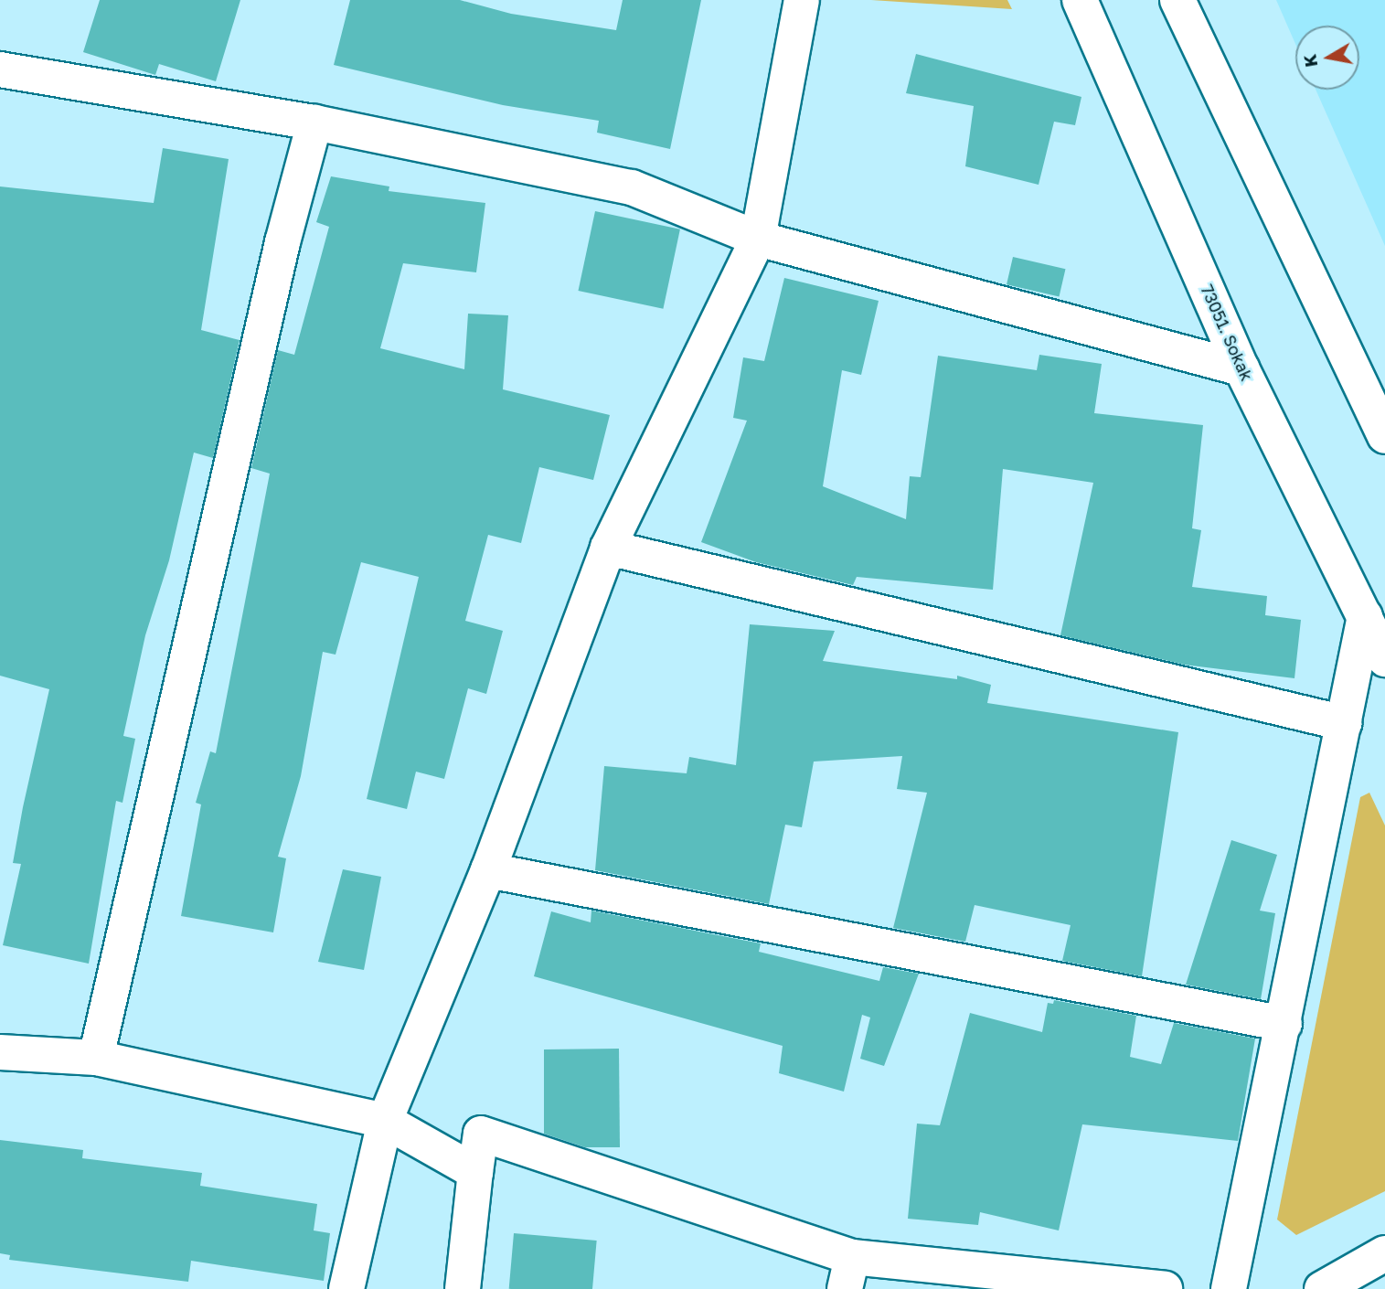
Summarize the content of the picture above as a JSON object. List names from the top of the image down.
{
  "streets": {
    "street": ["73051. Sokak"]
  },
  "north": "left"
}
